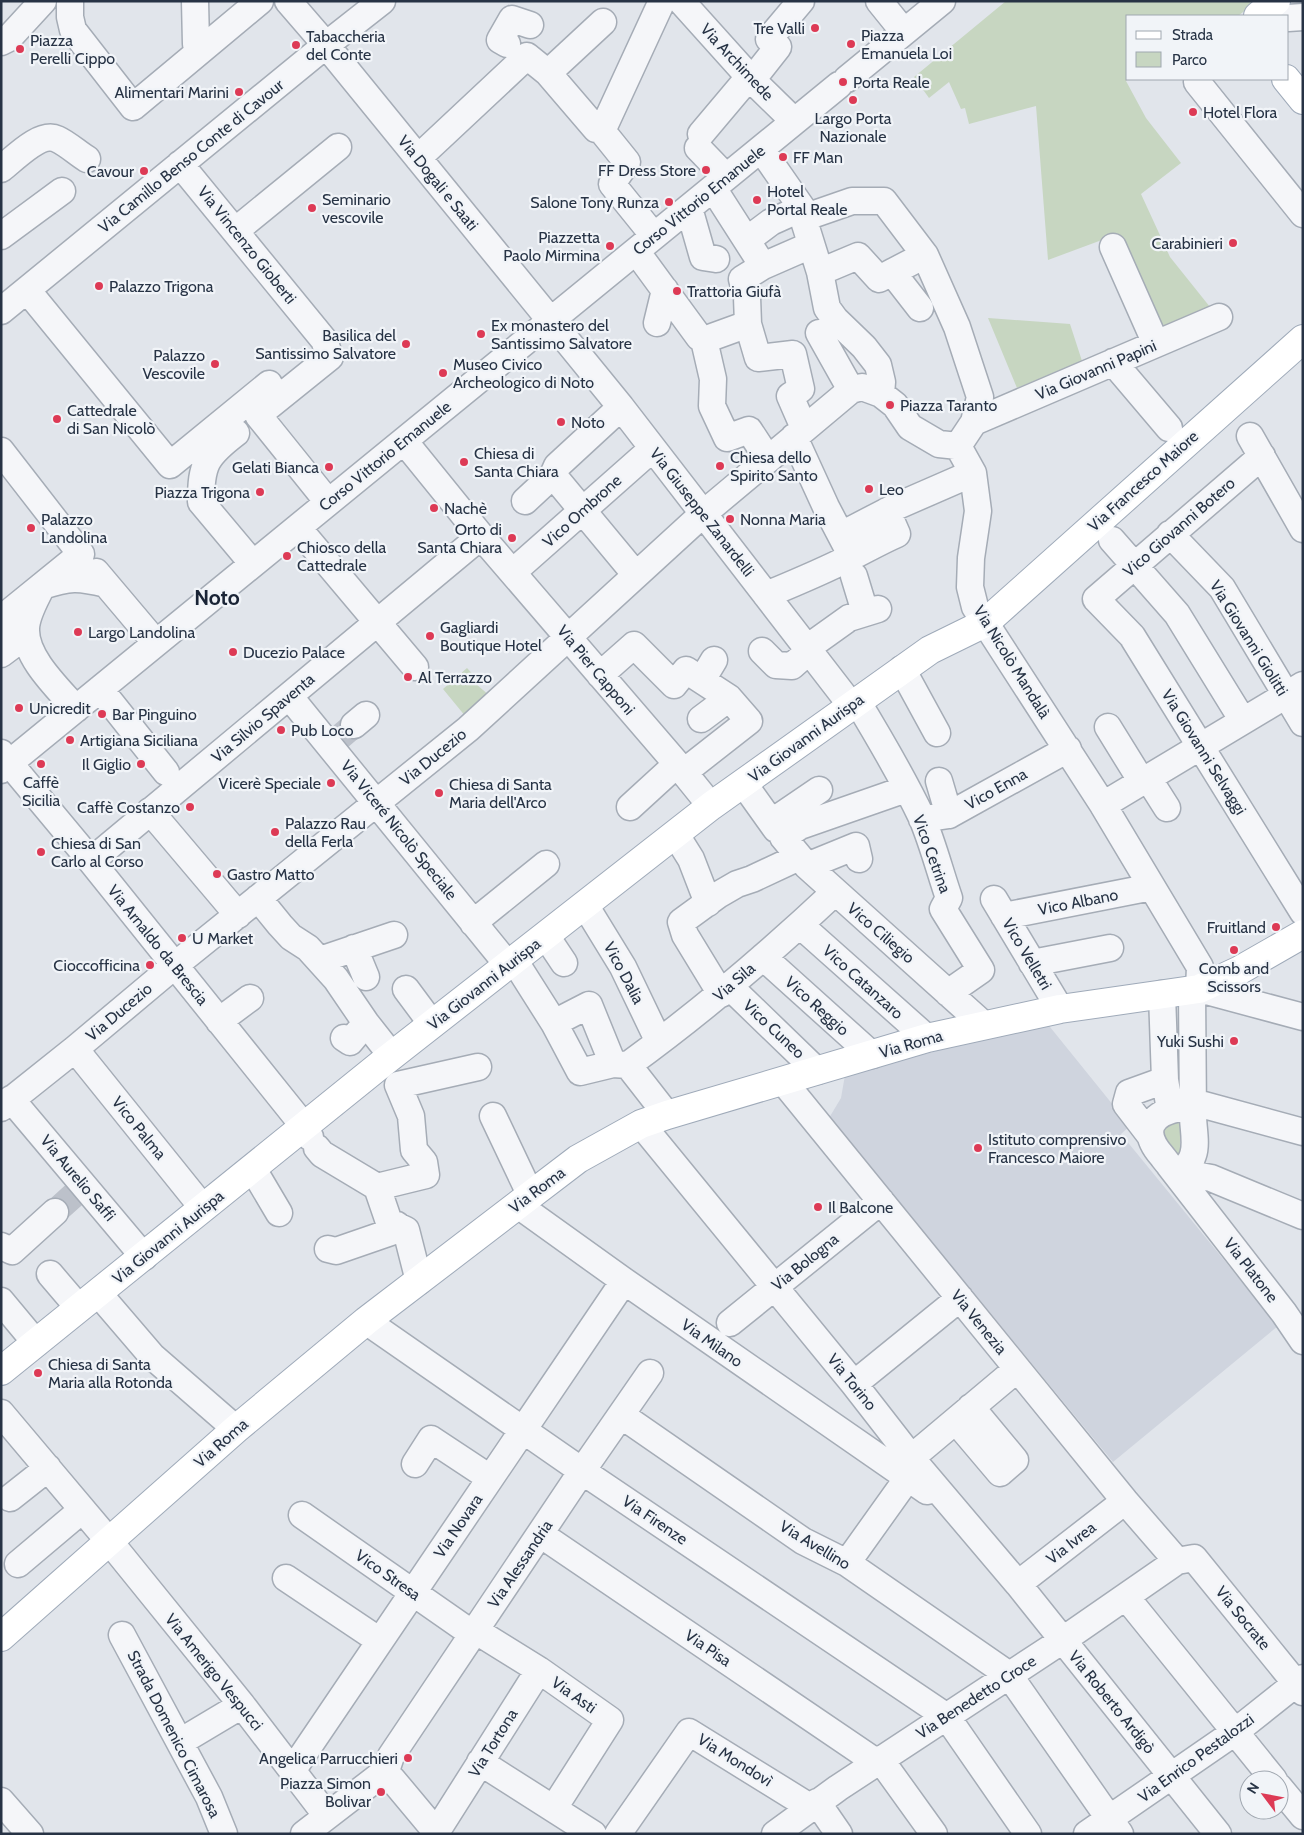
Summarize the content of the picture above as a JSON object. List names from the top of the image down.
{
  "streets": {
    "main road": ["Via Francesco Maiore", "Via Giovanni Aurispa", "Via Roma"],
    "street": [
      "Via Archimede",
      "Via Camillo Benso Conte di Cavour",
      "Via Dogali e Saati",
      "Corso Vittorio Emanuele",
      "Via Vincenzo Gioberti",
      "Via Giovanni Papini",
      "Vico Ombrone",
      "Via Giuseppe Zanardelli",
      "Vico Giovanni Botero",
      "Via Giovanni Giolitti",
      "Via Nicolò Mandalà",
      "Via Pier Capponi",
      "Via Silvio Spaventa",
      "Via Giovanni Selvaggi",
      "Via Ducezio",
      "Vico Enna",
      "Via Viceré Nicolò Speciale",
      "Vico Cetrina",
      "Vico Albano",
      "Vico Ciliegio",
      "Via Arnaldo da Brescia",
      "Vico Velletri",
      "Vico Dalia",
      "Via Sila",
      "Vico Catanzaro",
      "Vico Reggio",
      "Vico Cuneo",
      "Vico Palma",
      "Via Aurelio Saffi",
      "Via Bologna",
      "Via Platone",
      "Via Venezia",
      "Via Milano",
      "Via Torino",
      "Via Firenze",
      "Via Novara",
      "Via Ivrea",
      "Via Avellino",
      "Via Alessandria",
      "Vico Stresa",
      "Via Socrate",
      "Via Pisa",
      "Via Amerigo Vespucci",
      "Via Asti",
      "Via Benedetto Croce",
      "Via Roberto Ardigò",
      "Strada Domenico Cimarosa",
      "Via Tortona",
      "Via Enrico Pestalozzi",
      "Via Mondovì"
    ]
  },
  "crossings": [
    ["Via Archimede", "Corso Vittorio Emanuele"],
    ["Via Camillo Benso Conte di Cavour", "Via Dogali e Saati"],
    ["Via Camillo Benso Conte di Cavour", "Via Vincenzo Gioberti"],
    ["Via Dogali e Saati", "Corso Vittorio Emanuele"],
    ["Via Dogali e Saati", "Via Giuseppe Zanardelli"],
    ["Corso Vittorio Emanuele", "Via Giuseppe Zanardelli"],
    ["Corso Vittorio Emanuele", "Via Pier Capponi"],
    ["Corso Vittorio Emanuele", "Via Arnaldo da Brescia"],
    ["Via Francesco Maiore", "Via Nicolò Mandalà"],
    ["Via Francesco Maiore", "Via Giovanni Aurispa"],
    ["Vico Ombrone", "Via Giuseppe Zanardelli"],
    ["Vico Ombrone", "Via Pier Capponi"],
    ["Via Giuseppe Zanardelli", "Via Giovanni Aurispa"],
    ["Via Giuseppe Zanardelli", "Via Ducezio"],
    ["Via Giuseppe Zanardelli", "Vico Cetrina"],
    ["Vico Giovanni Botero", "Via Giovanni Giolitti"],
    ["Vico Giovanni Botero", "Via Giovanni Selvaggi"],
    ["Via Nicolò Mandalà", "Via Giovanni Aurispa"],
    ["Via Nicolò Mandalà", "Vico Enna"],
    ["Via Nicolò Mandalà", "Vico Albano"],
    ["Via Nicolò Mandalà", "Via Roma"],
    ["Via Pier Capponi", "Via Silvio Spaventa"],
    ["Via Pier Capponi", "Via Giovanni Aurispa"],
    ["Via Pier Capponi", "Via Ducezio"],
    ["Via Silvio Spaventa", "Via Viceré Nicolò Speciale"],
    ["Via Silvio Spaventa", "Via Arnaldo da Brescia"],
    ["Via Giovanni Aurispa", "Via Viceré Nicolò Speciale"],
    ["Via Giovanni Aurispa", "Vico Cetrina"],
    ["Via Giovanni Aurispa", "Via Arnaldo da Brescia"],
    ["Via Giovanni Aurispa", "Vico Dalia"],
    ["Via Giovanni Aurispa", "Vico Palma"],
    ["Via Giovanni Aurispa", "Via Aurelio Saffi"],
    ["Via Ducezio", "Via Viceré Nicolò Speciale"],
    ["Via Ducezio", "Via Arnaldo da Brescia"],
    ["Via Ducezio", "Vico Palma"],
    ["Via Ducezio", "Via Aurelio Saffi"],
    ["Vico Enna", "Vico Cetrina"],
    ["Via Viceré Nicolò Speciale", "Via Sila"],
    ["Vico Cetrina", "Vico Ciliegio"],
    ["Vico Albano", "Vico Velletri"],
    ["Vico Ciliegio", "Via Sila"],
    ["Vico Ciliegio", "Via Roma"],
    ["Vico Velletri", "Via Roma"],
    ["Vico Dalia", "Via Sila"],
    ["Via Sila", "Vico Catanzaro"],
    ["Via Sila", "Vico Reggio"],
    ["Via Sila", "Vico Cuneo"],
    ["Vico Catanzaro", "Via Roma"],
    ["Vico Reggio", "Via Roma"],
    ["Vico Cuneo", "Via Roma"],
    ["Via Roma", "Via Venezia"],
    ["Via Roma", "Via Milano"],
    ["Via Roma", "Via Torino"],
    ["Via Roma", "Via Firenze"],
    ["Via Roma", "Via Amerigo Vespucci"],
    ["Via Bologna", "Via Venezia"],
    ["Via Bologna", "Via Torino"],
    ["Via Venezia", "Via Ivrea"],
    ["Via Venezia", "Via Socrate"],
    ["Via Venezia", "Via Benedetto Croce"],
    ["Via Milano", "Via Torino"],
    ["Via Milano", "Via Novara"],
    ["Via Torino", "Via Ivrea"],
    ["Via Torino", "Via Benedetto Croce"],
    ["Via Torino", "Via Roberto Ardigò"],
    ["Via Firenze", "Via Novara"],
    ["Via Firenze", "Via Alessandria"],
    ["Via Firenze", "Via Benedetto Croce"],
    ["Via Novara", "Vico Stresa"],
    ["Via Novara", "Via Amerigo Vespucci"],
    ["Via Avellino", "Via Alessandria"],
    ["Via Avellino", "Via Benedetto Croce"],
    ["Via Alessandria", "Vico Stresa"],
    ["Via Alessandria", "Via Pisa"],
    ["Via Alessandria", "Via Asti"],
    ["Vico Stresa", "Via Asti"],
    ["Via Socrate", "Via Benedetto Croce"],
    ["Via Socrate", "Via Enrico Pestalozzi"],
    ["Via Pisa", "Via Benedetto Croce"],
    ["Via Asti", "Via Tortona"],
    ["Via Benedetto Croce", "Via Roberto Ardigò"],
    ["Via Benedetto Croce", "Via Mondovì"],
    ["Via Roberto Ardigò", "Via Enrico Pestalozzi"]
  ],
  "districts": ["Noto"],
  "places": [
    "Tre Valli",
    "Piazza Emanuela Loi",
    "Tabaccheria del Conte",
    "Piazza Perelli Cippo",
    "Porta Reale",
    "Alimentari Marini",
    "Largo Porta Nazionale",
    "Hotel Flora",
    "FF Man",
    "FF Dress Store",
    "Cavour",
    "Hotel Portal Reale",
    "Salone Tony Runza",
    "Seminario vescovile",
    "Carabinieri",
    "Piazzetta Paolo Mirmina",
    "Palazzo Trigona",
    "Trattoria Giufà",
    "Ex monastero del Santissimo Salvatore",
    "Basilica del Santissimo Salvatore",
    "Palazzo Vescovile",
    "Museo Civico Archeologico di Noto",
    "Piazza Taranto",
    "Cattedrale di San Nicolò",
    "Noto",
    "Chiesa di Santa Chiara",
    "Chiesa dello Spirito Santo",
    "Gelati Bianca",
    "Leo",
    "Piazza Trigona",
    "Nachè",
    "Nonna Maria",
    "Palazzo Landolina",
    "Orto di Santa Chiara",
    "Chiosco della Cattedrale",
    "Largo Landolina",
    "Gagliardi Boutique Hotel",
    "Ducezio Palace",
    "Al Terrazzo",
    "Unicredit",
    "Bar Pinguino",
    "Pub Loco",
    "Artigiana Siciliana",
    "Caffè Sicilia",
    "Il Giglio",
    "Vicerè Speciale",
    "Chiesa di Santa Maria dell'Arco",
    "Caffè Costanzo",
    "Palazzo Rau della Ferla",
    "Chiesa di San Carlo al Corso",
    "Gastro Matto",
    "Fruitland",
    "U Market",
    "Comb and Scissors",
    "Cioccofficina",
    "Yuki Sushi",
    "Istituto comprensivo Francesco Maiore",
    "Il Balcone",
    "Chiesa di Santa Maria alla Rotonda",
    "Angelica Parrucchieri",
    "Piazza Simon Bolivar"
  ],
  "legend": ["Strada", "Parco"],
  "north": "top left"
}
